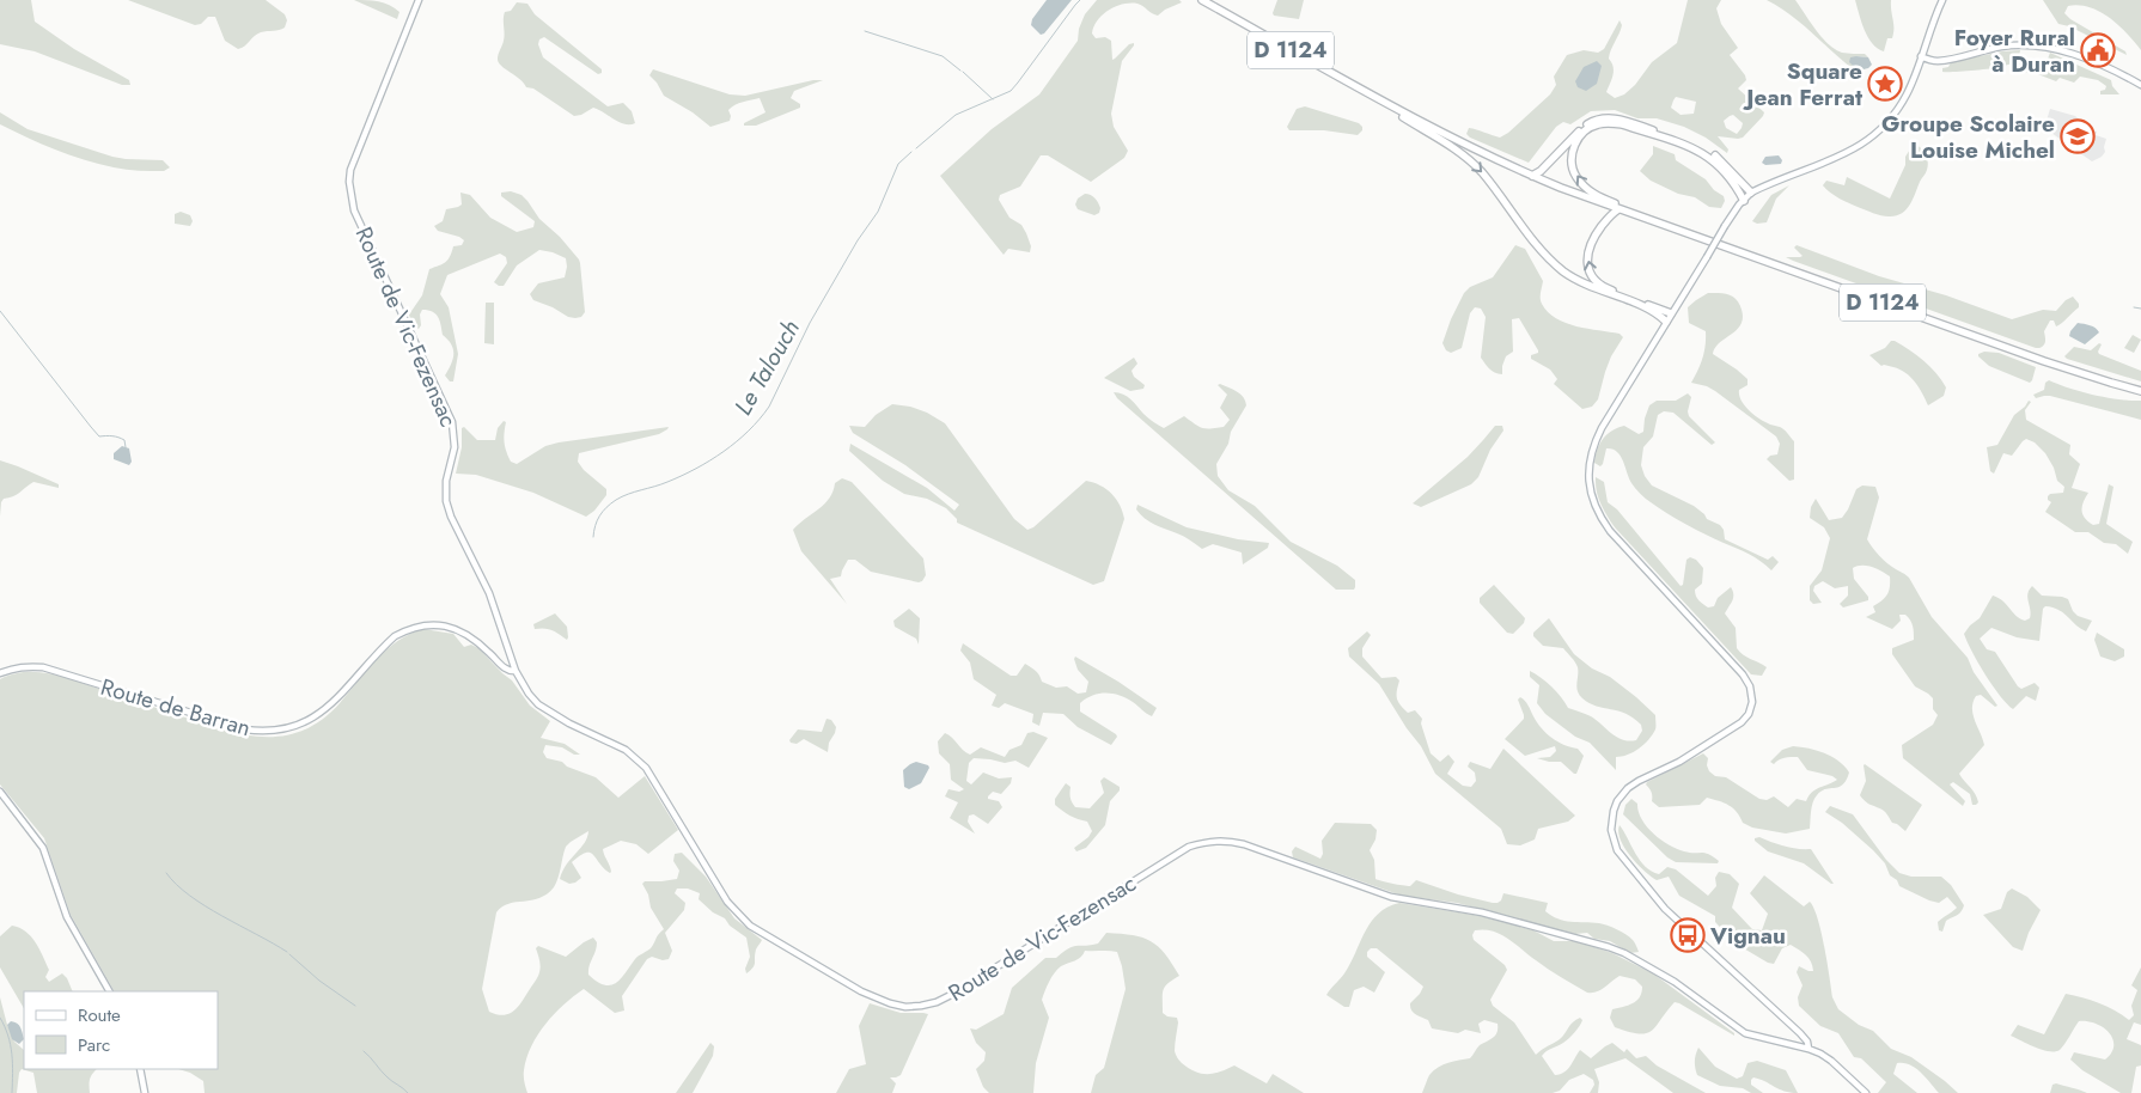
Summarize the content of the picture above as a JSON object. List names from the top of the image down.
{
  "streets": {
    "highway": ["D 1124"],
    "main road": ["Route de Vic-Fezensac", "Route de Barran"]
  },
  "crossings": [
    ["Route de Vic-Fezensac", "Route de Barran"]
  ],
  "water": ["Le Talouch"],
  "places": {
    "public building": ["Foyer Rural à Duran"],
    "place": ["Square Jean Ferrat"],
    "school or university": ["Groupe Scolaire Louise Michel"],
    "bus stop": ["Vignau"]
  },
  "legend": ["Route", "Parc"]
}
